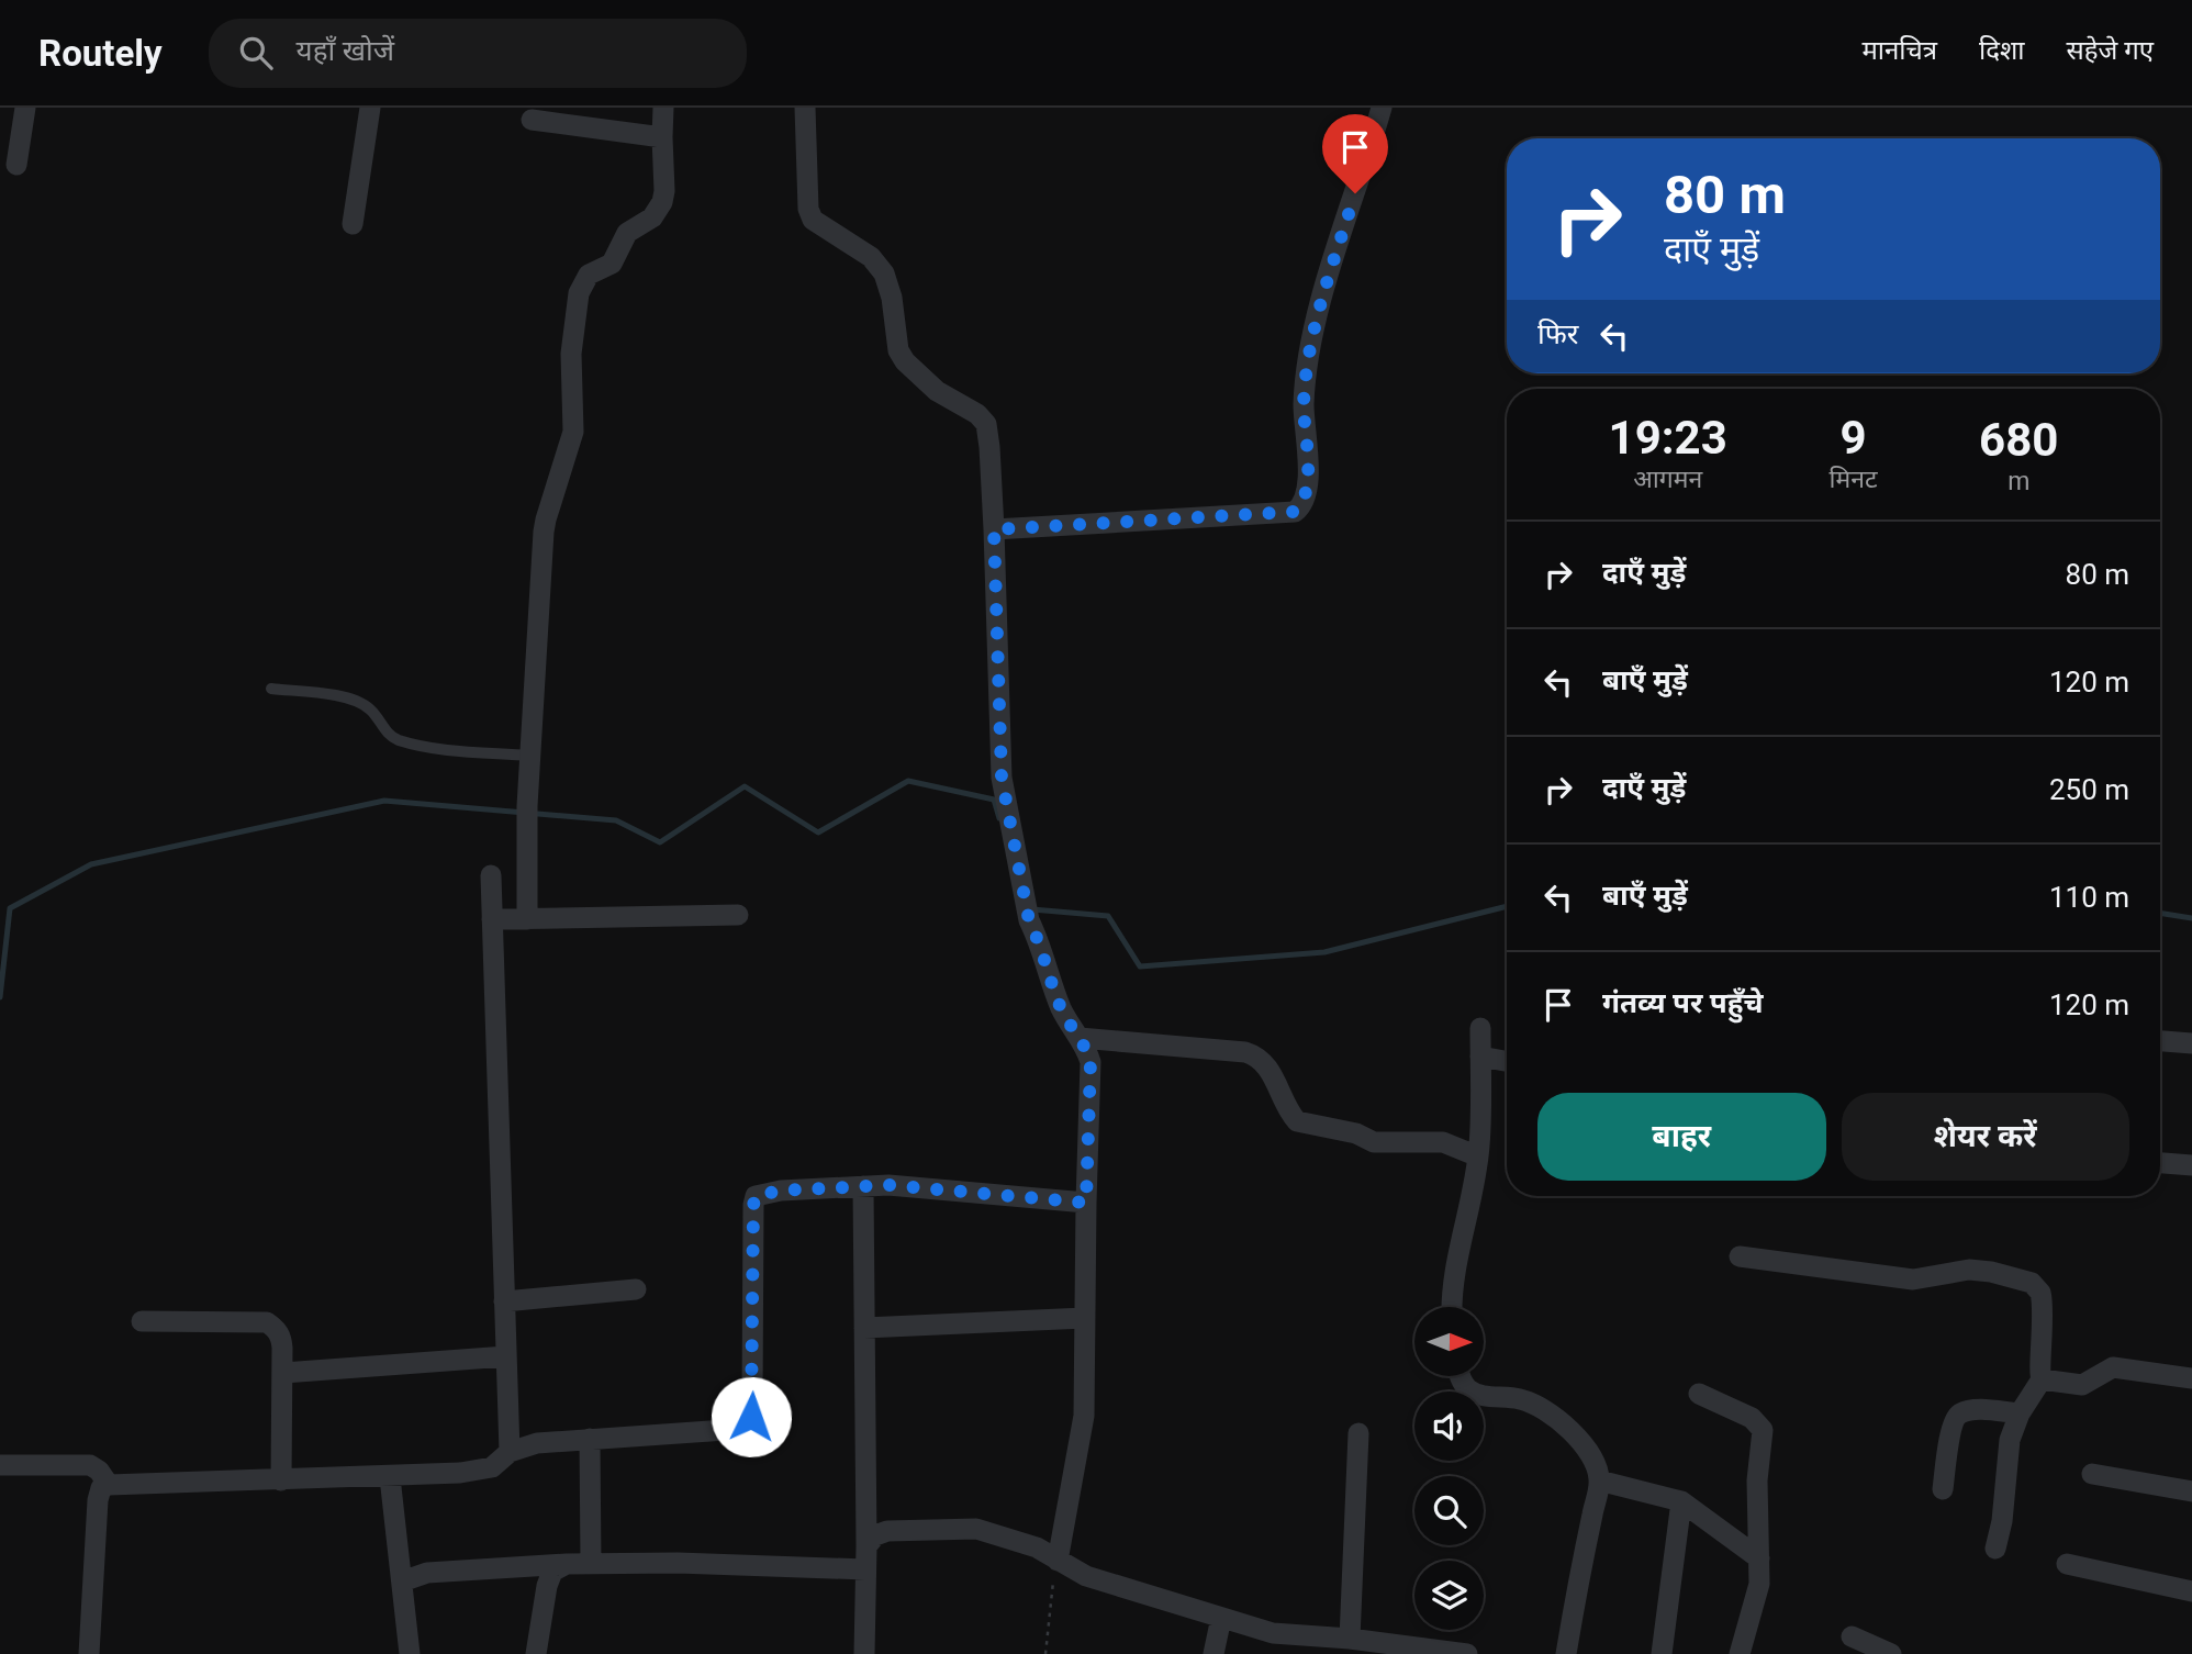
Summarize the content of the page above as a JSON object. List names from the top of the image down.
{
  "north": "right",
  "page": {
    "header": "Routely",
    "search": "यहाँ खोजें",
    "nav": ["मानचित्र", "दिशा", "सहेजे गए"],
    "turn": ["80 m", "दाएँ मुड़ें"],
    "then": "फिर",
    "eta": [
      "19:23",
      "आगमन",
      "9",
      "मिनट",
      "680",
      "m"
    ],
    "list": [
      {
        "name": "दाएँ मुड़ें",
        "value": "80 m"
      },
      {
        "name": "बाएँ मुड़ें",
        "value": "120 m"
      },
      {
        "name": "दाएँ मुड़ें",
        "value": "250 m"
      },
      {
        "name": "बाएँ मुड़ें",
        "value": "110 m"
      },
      {
        "name": "गंतव्य पर पहुँचे",
        "value": "120 m"
      }
    ],
    "buttons": ["बाहर", "शेयर करें"]
  }
}
